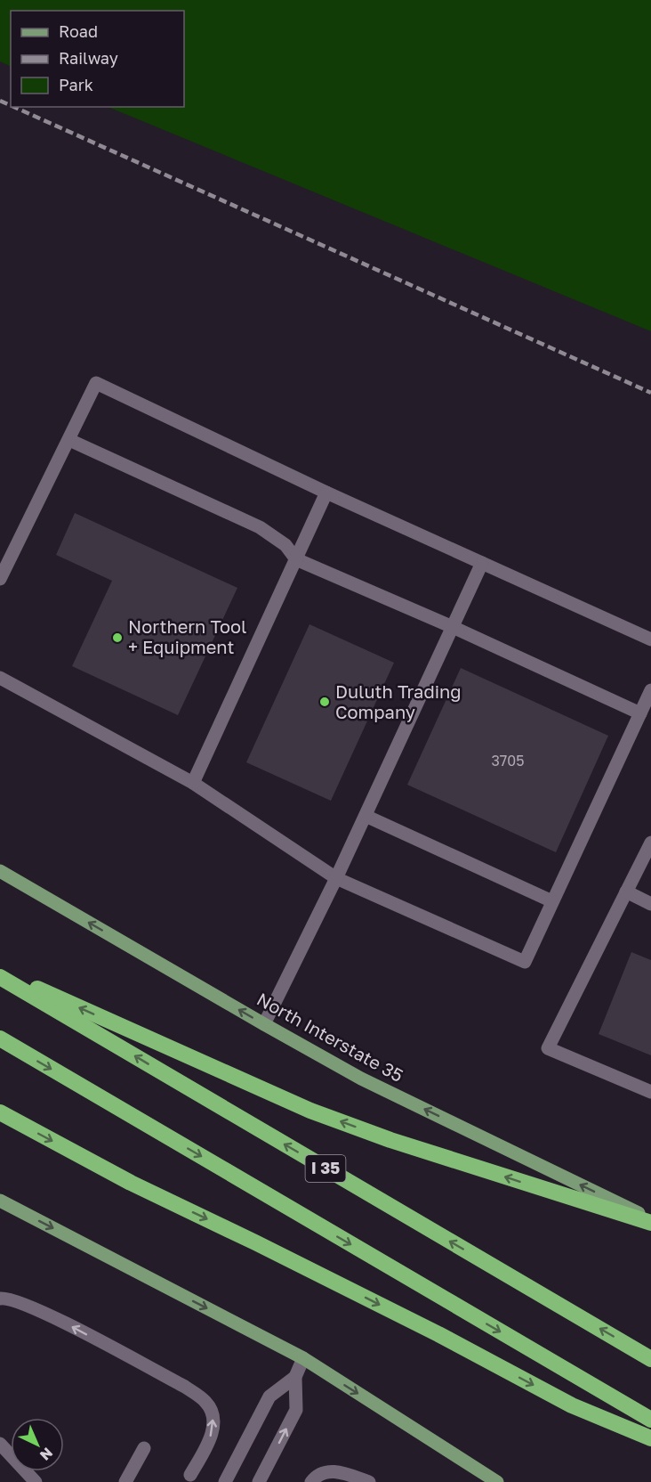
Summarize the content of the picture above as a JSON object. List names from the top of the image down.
{
  "streets": {
    "highway": ["I 35"],
    "main road": ["North Interstate 35"]
  },
  "one_way": ["North Interstate 35"],
  "places": ["Northern Tool + Equipment", "Duluth Trading Company"],
  "house_numbers": ["3705"],
  "legend": ["Road", "Railway", "Park"],
  "north": "bottom right"
}
